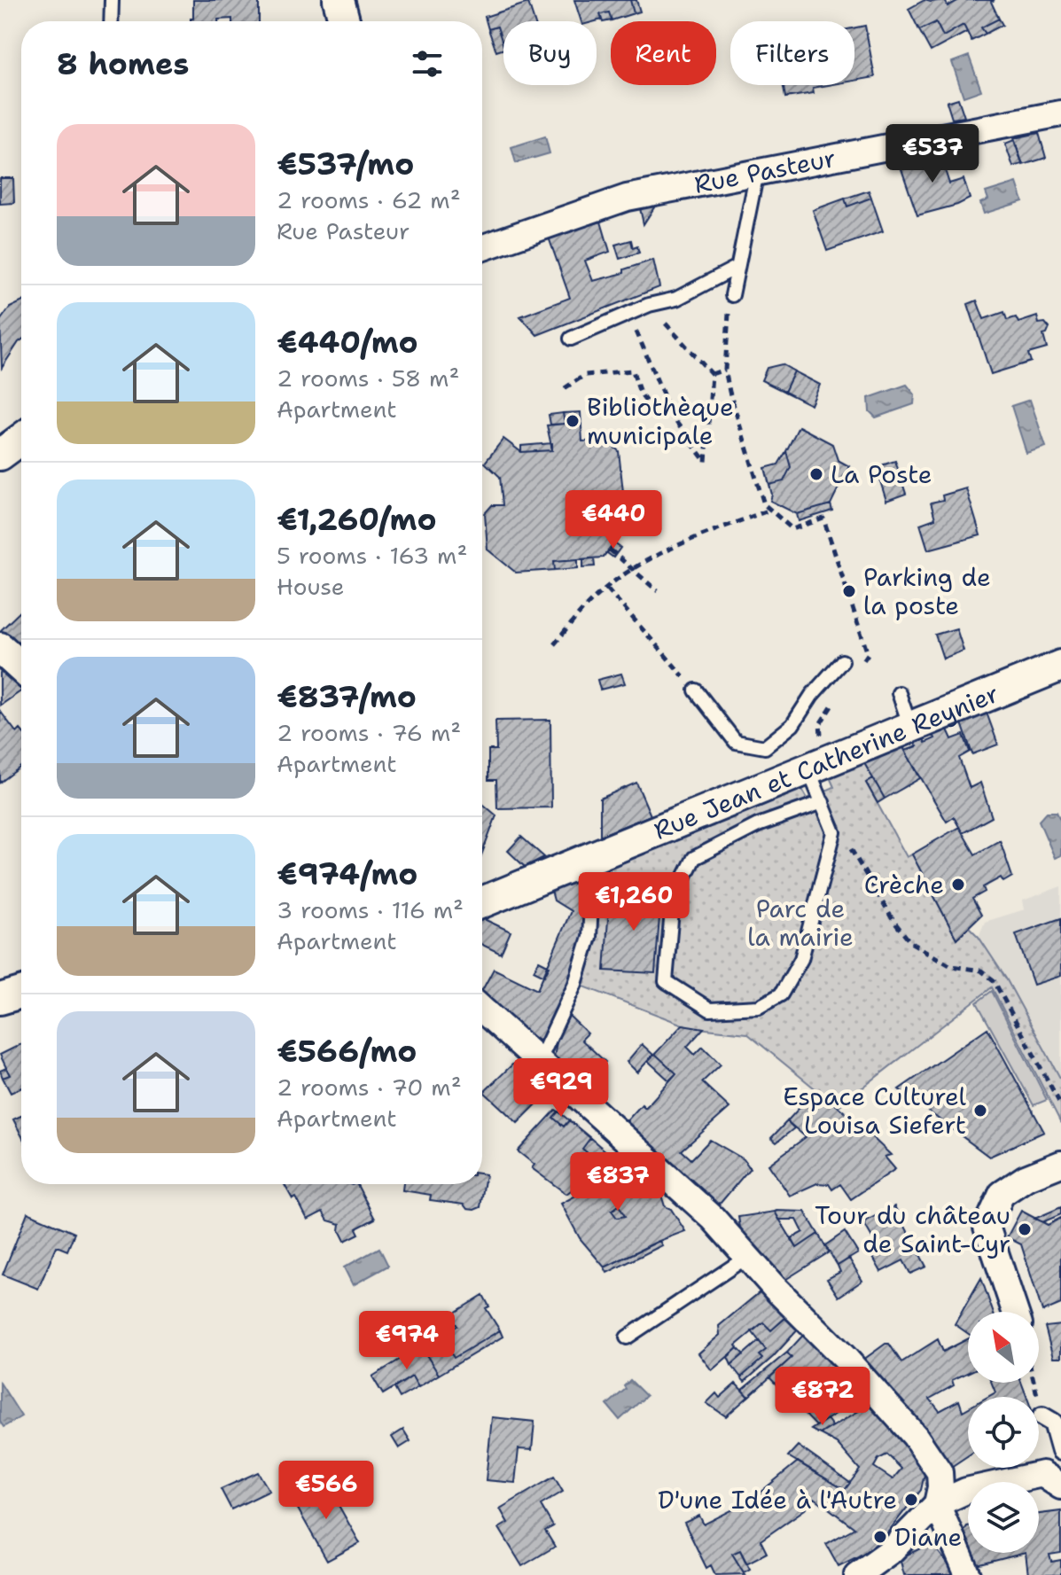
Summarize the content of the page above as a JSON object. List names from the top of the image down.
{
  "streets": {
    "street": ["Rue Pasteur", "Rue Jean et Catherine Reynier"]
  },
  "parks": ["Parc de la mairie"],
  "places": [
    "Bibliothèque municipale",
    "La Poste",
    "Parking de la poste",
    "Crèche",
    "Espace Culturel Louisa Siefert",
    "Tour du château de Saint-Cyr",
    "D'une Idée à l'Autre",
    "Diane"
  ],
  "north": "top left",
  "page": {
    "chip": ["Buy", "Rent", "Filters"],
    "heading": "8 homes",
    "list": [
      {
        "name": "€537/mo",
        "note": "2 rooms · 62 m² · Rue Pasteur"
      },
      {
        "name": "€440/mo",
        "note": "2 rooms · 58 m² · Apartment"
      },
      {
        "name": "€1,260/mo",
        "note": "5 rooms · 163 m² · House"
      },
      {
        "name": "€837/mo",
        "note": "2 rooms · 76 m² · Apartment"
      },
      {
        "name": "€974/mo",
        "note": "3 rooms · 116 m² · Apartment"
      },
      {
        "name": "€566/mo",
        "note": "2 rooms · 70 m² · Apartment"
      }
    ],
    "price": [
      "€537",
      "€440",
      "€1,260",
      "€929",
      "€837",
      "€974",
      "€872",
      "€566"
    ]
  }
}
